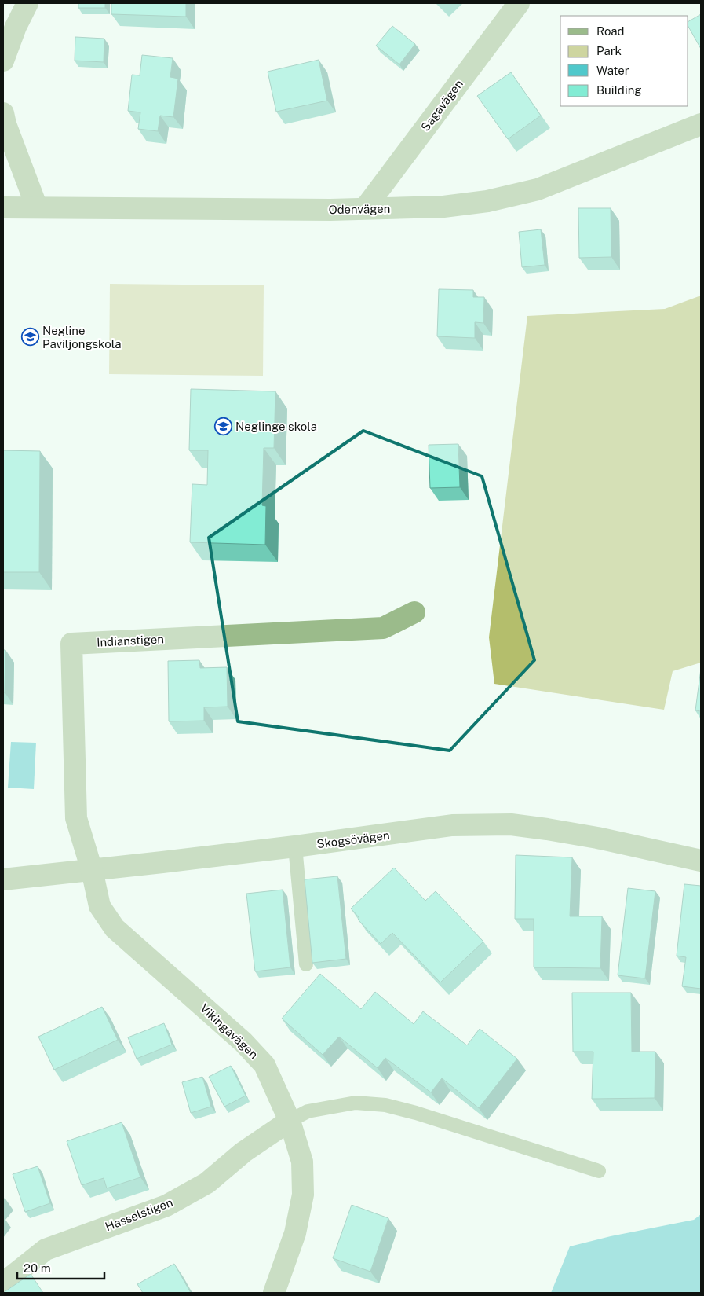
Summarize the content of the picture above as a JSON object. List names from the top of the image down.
{
  "streets": {
    "street": [
      "Sagavägen",
      "Odenvägen",
      "Indianstigen",
      "Skogsövägen",
      "Vikingavägen",
      "Hasselstigen"
    ]
  },
  "crossings": [
    ["Sagavägen", "Odenvägen"],
    ["Indianstigen", "Skogsövägen"],
    ["Indianstigen", "Vikingavägen"],
    ["Skogsövägen", "Vikingavägen"],
    ["Vikingavägen", "Hasselstigen"]
  ],
  "places": {
    "school or university": ["Negline Paviljongskola", "Neglinge skola"]
  },
  "legend": [
    "Road",
    "Park",
    "Water",
    "Building"
  ],
  "scale_bar": "20 m"
}
